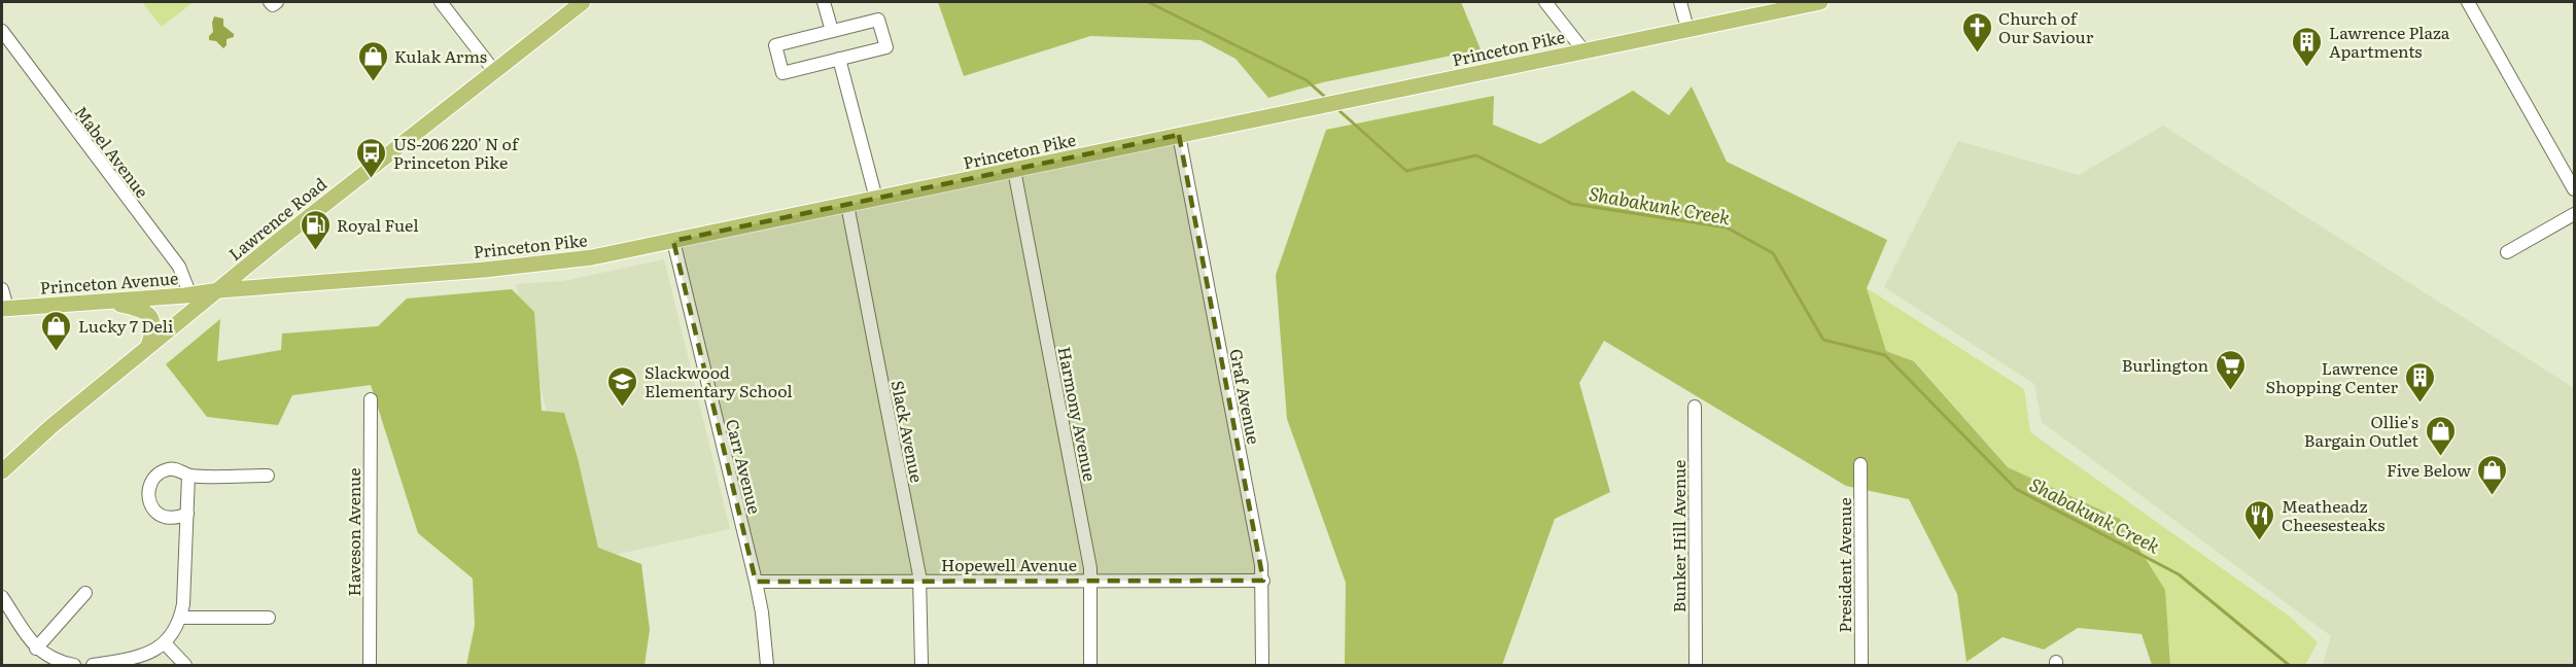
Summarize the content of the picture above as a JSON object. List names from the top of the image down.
{
  "streets": {
    "main road": ["Princeton Pike", "Lawrence Road", "Princeton Avenue"],
    "street": [
      "Mabel Avenue",
      "Graf Avenue",
      "Harmony Avenue",
      "Slack Avenue",
      "Carr Avenue",
      "Haveson Avenue",
      "Bunker Hill Avenue",
      "Hopewell Avenue",
      "President Avenue"
    ]
  },
  "crossings": [
    ["Princeton Pike", "Lawrence Road"],
    ["Princeton Pike", "Princeton Avenue"],
    ["Princeton Pike", "Graf Avenue"],
    ["Princeton Pike", "Harmony Avenue"],
    ["Princeton Pike", "Slack Avenue"],
    ["Princeton Pike", "Carr Avenue"],
    ["Mabel Avenue", "Princeton Avenue"],
    ["Lawrence Road", "Princeton Avenue"],
    ["Graf Avenue", "Hopewell Avenue"],
    ["Harmony Avenue", "Hopewell Avenue"],
    ["Slack Avenue", "Hopewell Avenue"],
    ["Carr Avenue", "Hopewell Avenue"]
  ],
  "water": ["Shabakunk Creek"],
  "places": {
    "church": ["Church of Our Saviour"],
    "building": ["Lawrence Plaza Apartments", "Lawrence Shopping Center"],
    "shop": [
      "Kulak Arms",
      "Lucky 7 Deli",
      "Ollie's Bargain Outlet",
      "Five Below"
    ],
    "bus stop": ["US-206 220' N of Princeton Pike"],
    "fuel station": ["Royal Fuel"],
    "supermarket": ["Burlington"],
    "school or university": ["Slackwood Elementary School"],
    "restaurant": ["Meatheadz Cheesesteaks"]
  }
}
